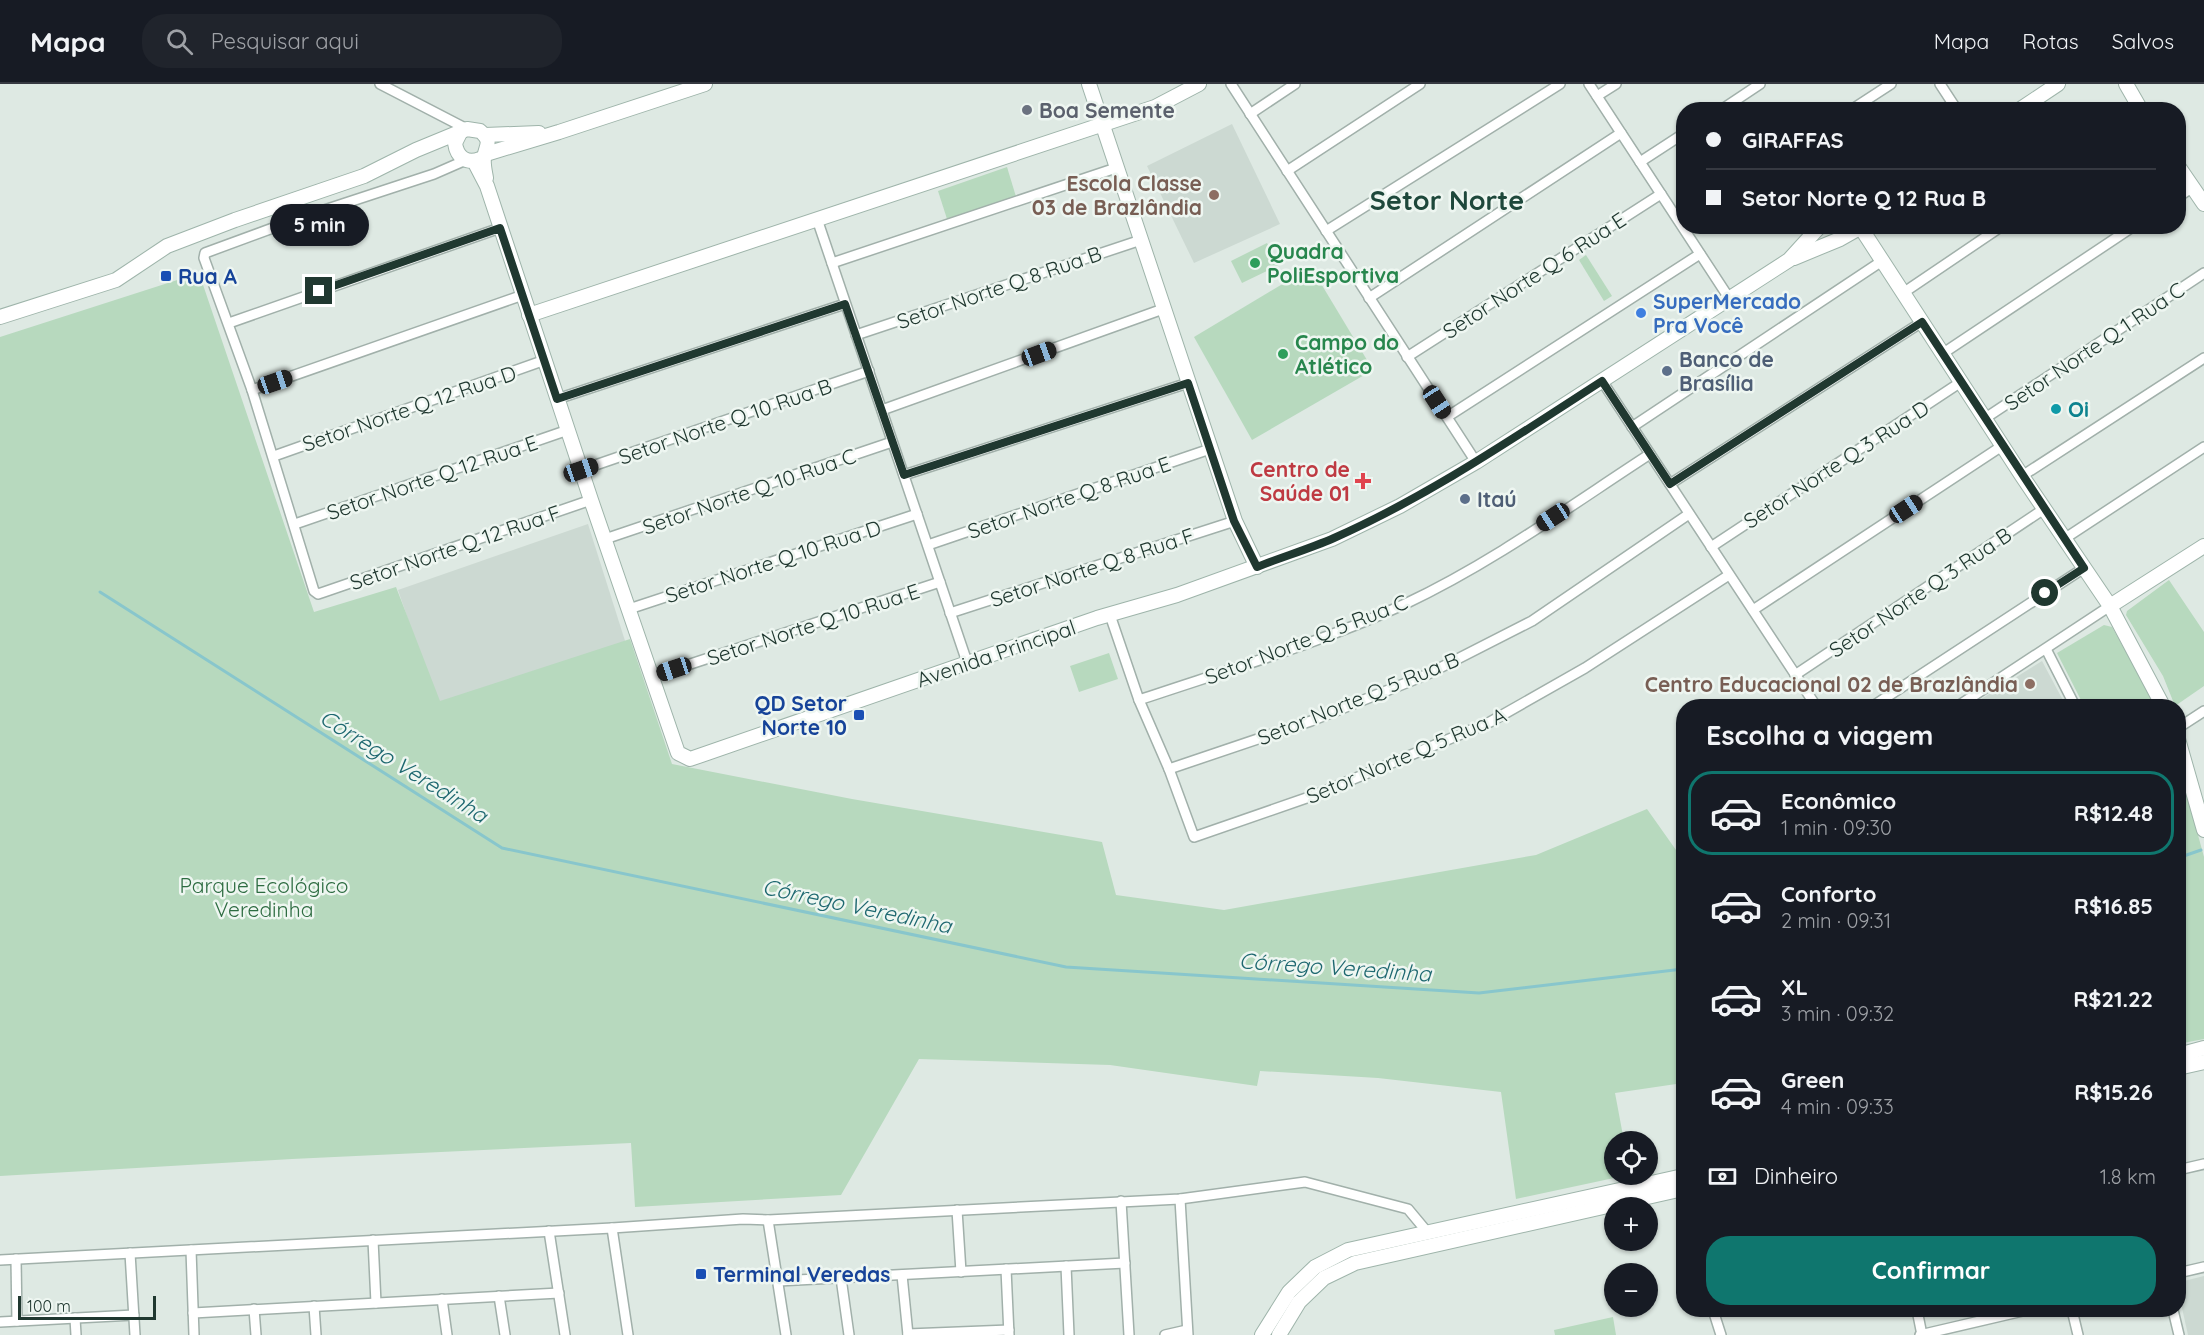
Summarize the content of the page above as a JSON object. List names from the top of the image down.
{
  "streets": {
    "street": [
      "Setor Norte Q 6 Rua E",
      "Setor Norte Q 8 Rua B",
      "Setor Norte Q 1 Rua C",
      "Setor Norte Q 12 Rua D",
      "Setor Norte Q 10 Rua B",
      "Setor Norte Q 3 Rua D",
      "Setor Norte Q 12 Rua E",
      "Setor Norte Q 10 Rua C",
      "Setor Norte Q 8 Rua E",
      "Setor Norte Q 12 Rua F",
      "Setor Norte Q 10 Rua D",
      "Setor Norte Q 8 Rua F",
      "Setor Norte Q 3 Rua B",
      "Setor Norte Q 10 Rua E",
      "Setor Norte Q 5 Rua C",
      "Avenida Principal",
      "Setor Norte Q 5 Rua B",
      "Setor Norte Q 5 Rua A"
    ]
  },
  "crossings": [
    ["Setor Norte Q 12 Rua D", "Avenida Principal"],
    ["Setor Norte Q 10 Rua B", "Avenida Principal"],
    ["Setor Norte Q 12 Rua E", "Setor Norte Q 12 Rua F"],
    ["Setor Norte Q 12 Rua E", "Avenida Principal"],
    ["Setor Norte Q 10 Rua C", "Avenida Principal"],
    ["Setor Norte Q 12 Rua F", "Avenida Principal"],
    ["Setor Norte Q 10 Rua D", "Avenida Principal"],
    ["Setor Norte Q 10 Rua E", "Avenida Principal"],
    ["Setor Norte Q 5 Rua B", "Setor Norte Q 5 Rua A"]
  ],
  "districts": ["Setor Norte"],
  "water": ["Córrego Veredinha"],
  "parks": ["Parque Ecológico Veredinha"],
  "places": {
    "other": [
      "Boa Semente",
      "Escola Classe 03 de Brazlândia",
      "Quadra PoliEsportiva",
      "SuperMercado Pra Você",
      "Campo do Atlético",
      "Banco de Brasília",
      "Oi",
      "Itaú",
      "Centro Educacional 02 de Brazlândia"
    ],
    "transit": ["Rua A", "QD Setor Norte 10", "Terminal Veredas"],
    "health": ["Centro de Saúde 01"]
  },
  "scale_bar": "100 m",
  "page": {
    "header": "Mapa",
    "search": "Pesquisar aqui",
    "nav": ["Mapa", "Rotas", "Salvos"],
    "banner": ["GIRAFFAS", "Setor Norte Q 12 Rua B"],
    "bubble": "5 min",
    "heading": "Escolha a viagem",
    "list": [
      {
        "name": "Econômico",
        "note": "1 min · 09:30",
        "value": "R$12.48"
      },
      {
        "name": "Conforto",
        "note": "2 min · 09:31",
        "value": "R$16.85"
      },
      {
        "name": "XL",
        "note": "3 min · 09:32",
        "value": "R$21.22"
      },
      {
        "name": "Green",
        "note": "4 min · 09:33",
        "value": "R$15.26"
      }
    ],
    "map_buttons": ["+", "−"],
    "pay": ["Dinheiro", "1.8 km"],
    "buttons": "Confirmar",
    "scale": "100 m"
  }
}
